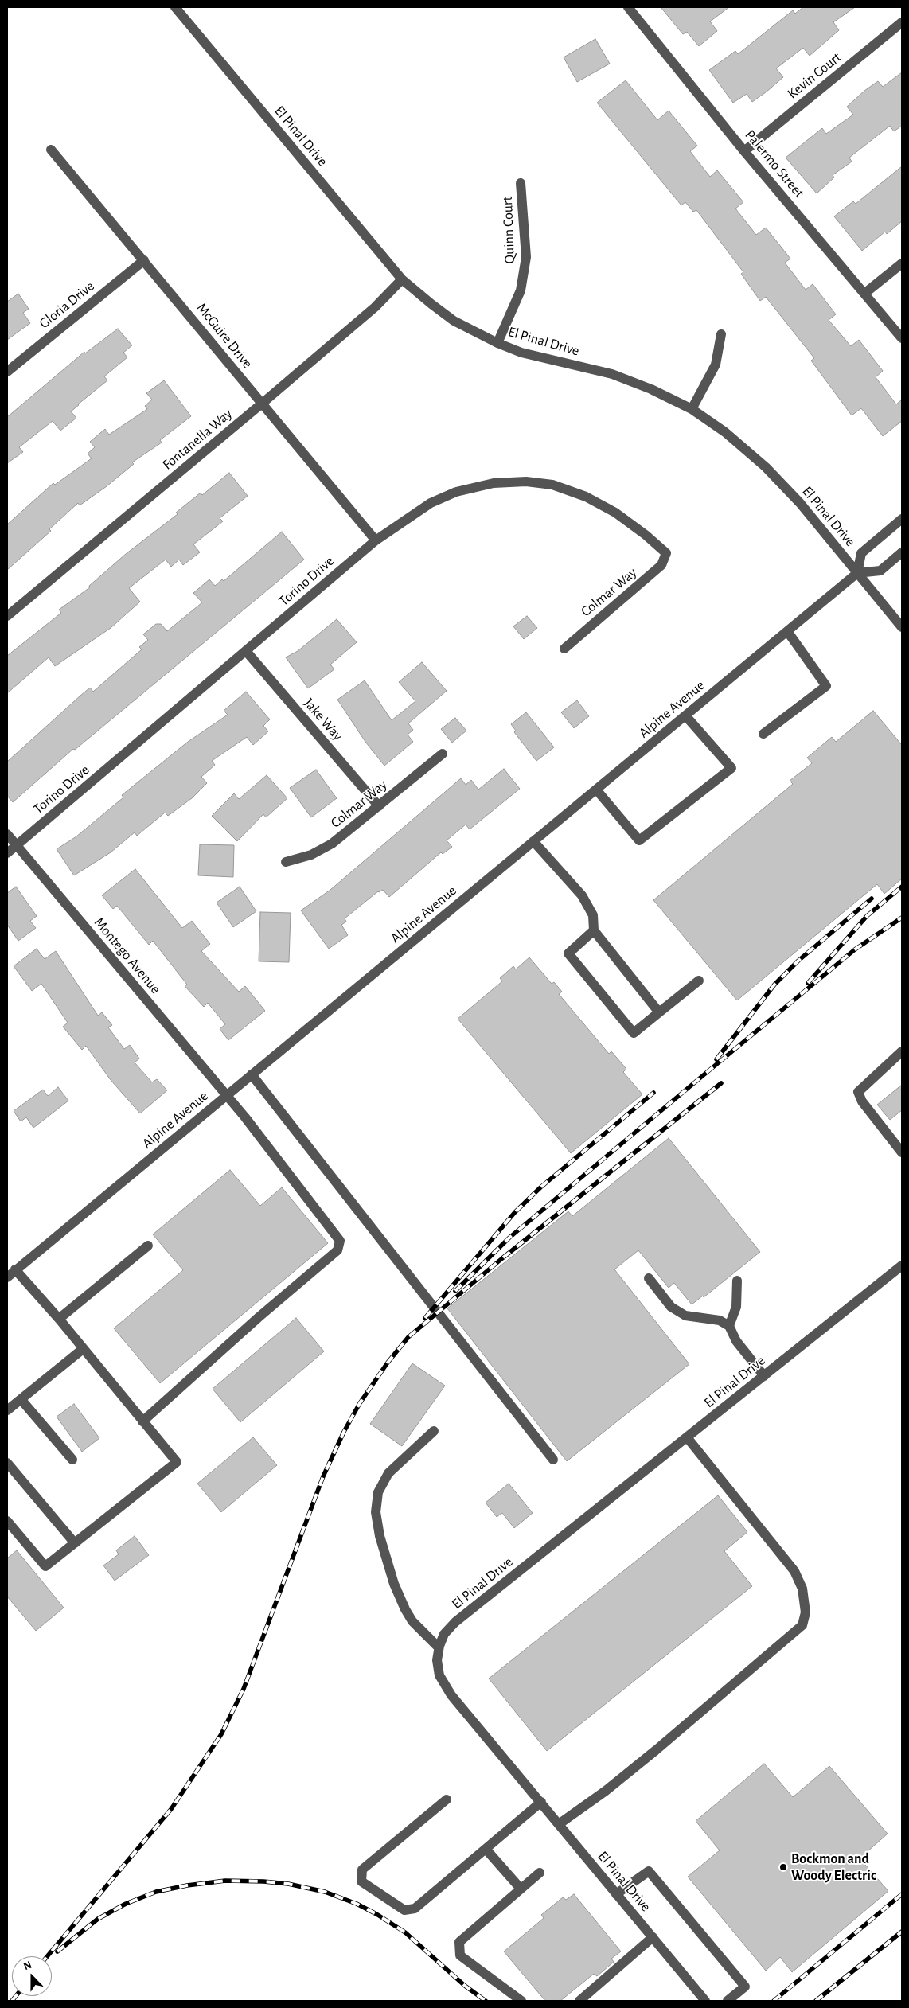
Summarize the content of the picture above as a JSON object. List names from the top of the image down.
{
  "streets": {
    "street": [
      "Kevin Court",
      "El Pinal Drive",
      "Palermo Street",
      "Quinn Court",
      "Gloria Drive",
      "McGuire Drive",
      "Fontanella Way",
      "Torino Drive",
      "Colmar Way",
      "Alpine Avenue",
      "Jake Way",
      "Montego Avenue"
    ]
  },
  "crossings": [
    ["Kevin Court", "Palermo Street"],
    ["El Pinal Drive", "Quinn Court"],
    ["El Pinal Drive", "Fontanella Way"],
    ["El Pinal Drive", "Alpine Avenue"],
    ["Gloria Drive", "McGuire Drive"],
    ["McGuire Drive", "Fontanella Way"],
    ["McGuire Drive", "Torino Drive"],
    ["Torino Drive", "Colmar Way"],
    ["Torino Drive", "Jake Way"],
    ["Torino Drive", "Montego Avenue"],
    ["Colmar Way", "Jake Way"],
    ["Alpine Avenue", "Montego Avenue"]
  ],
  "places": ["Bockmon and Woody Electric"],
  "north": "top"
}
